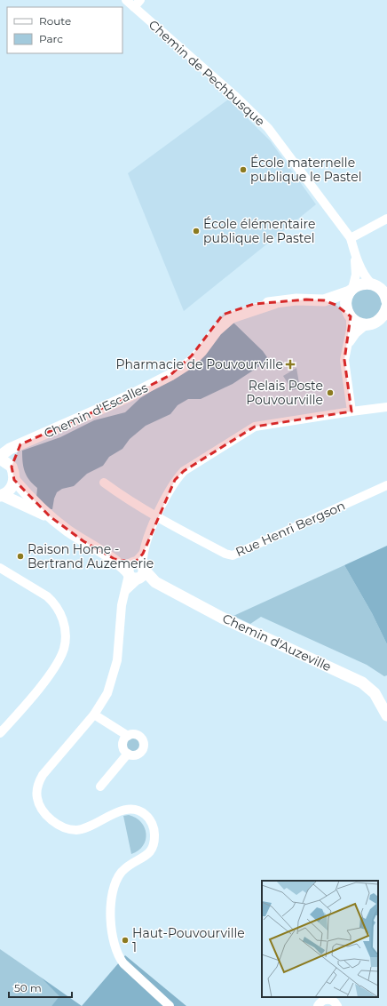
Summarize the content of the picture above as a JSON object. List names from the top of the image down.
{
  "streets": {
    "street": [
      "Chemin de Pechbusque",
      "Chemin d'Escalles",
      "Rue Henri Bergson",
      "Chemin d'Auzeville"
    ]
  },
  "crossings": [
    ["Chemin de Pechbusque", "Chemin d'Escalles"]
  ],
  "places": {
    "other": [
      "École maternelle publique le Pastel",
      "École élémentaire publique le Pastel",
      "Relais Poste Pouvourville",
      "Raison Home - Bertrand Auzemerie",
      "Haut-Pouvourville 1"
    ],
    "health": ["Pharmacie de Pouvourville"]
  },
  "legend": ["Route", "Parc"],
  "scale_bar": "50 m"
}
